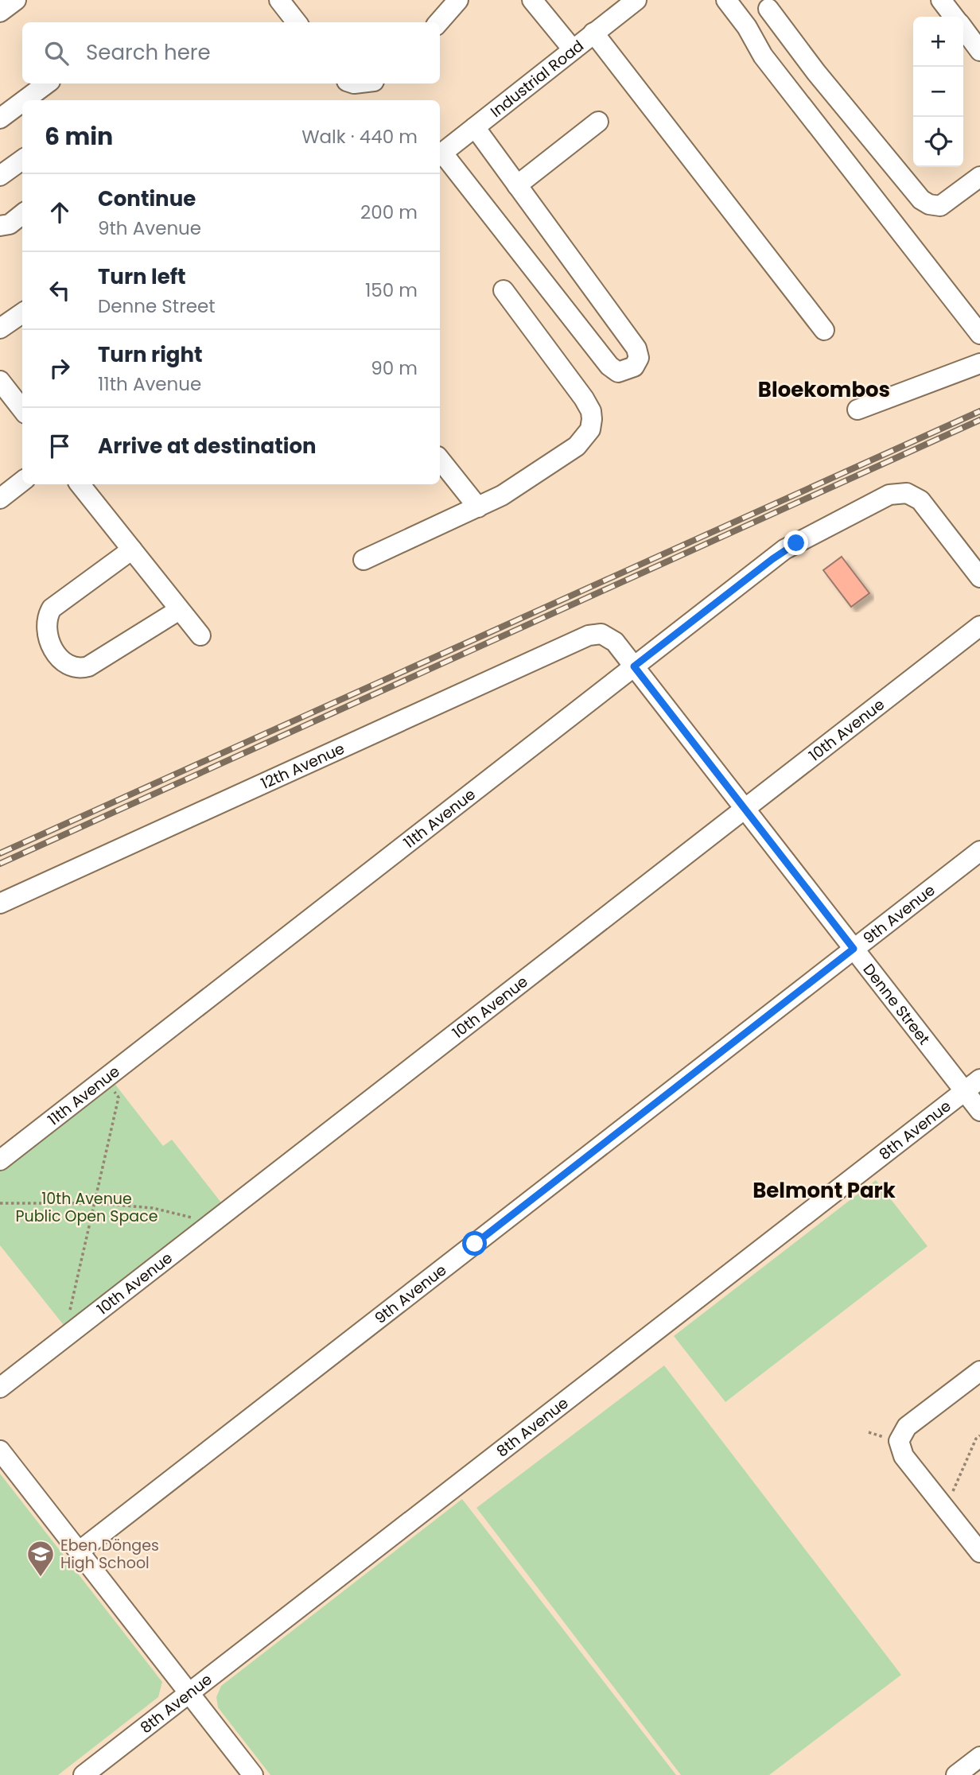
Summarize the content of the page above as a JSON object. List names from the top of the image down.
{
  "streets": {
    "street": [
      "Industrial Road",
      "10th Avenue",
      "12th Avenue",
      "11th Avenue",
      "9th Avenue",
      "Denne Street",
      "8th Avenue"
    ]
  },
  "crossings": [
    ["10th Avenue", "Denne Street"],
    ["12th Avenue", "Denne Street"],
    ["11th Avenue", "Denne Street"],
    ["9th Avenue", "Denne Street"],
    ["Denne Street", "8th Avenue"]
  ],
  "districts": ["Bloekombos", "Belmont Park"],
  "parks": ["10th Avenue Public Open Space"],
  "places": {
    "school or university": ["Eben Dönges High School"]
  },
  "page": {
    "map_buttons": ["+", "−"],
    "search": "Search here",
    "heading": ["6 min", "Walk · 440 m"],
    "list": [
      ["Continue", "9th Avenue", "200 m"],
      ["Turn left", "Denne Street", "150 m"],
      ["Turn right", "11th Avenue", "90 m"],
      "Arrive at destination"
    ]
  }
}
